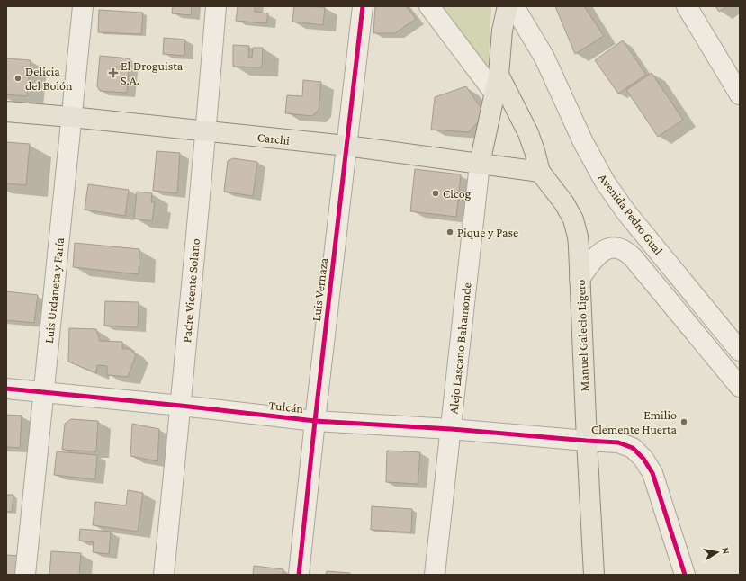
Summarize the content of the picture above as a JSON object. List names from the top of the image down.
{
  "streets": {
    "main road": ["Carchi", "Manuel Galecio Ligero"],
    "street": [
      "Avenida Pedro Gual",
      "Luis Vernaza",
      "Luis Urdaneta y Faría",
      "Padre Vicente Solano",
      "Alejo Lascano Bahamonde",
      "Tulcán"
    ]
  },
  "crossings": [
    ["Carchi", "Luis Vernaza"],
    ["Carchi", "Luis Urdaneta y Faría"],
    ["Carchi", "Padre Vicente Solano"],
    ["Carchi", "Manuel Galecio Ligero"],
    ["Carchi", "Alejo Lascano Bahamonde"],
    ["Avenida Pedro Gual", "Manuel Galecio Ligero"],
    ["Luis Vernaza", "Tulcán"],
    ["Luis Urdaneta y Faría", "Tulcán"],
    ["Padre Vicente Solano", "Tulcán"],
    ["Manuel Galecio Ligero", "Tulcán"],
    ["Alejo Lascano Bahamonde", "Tulcán"]
  ],
  "places": {
    "health": ["El Droguista S.A."],
    "other": [
      "Delicia del Bolón",
      "Cicog",
      "Pique y Pase",
      "Emilio Clemente Huerta"
    ]
  },
  "north": "right"
}
